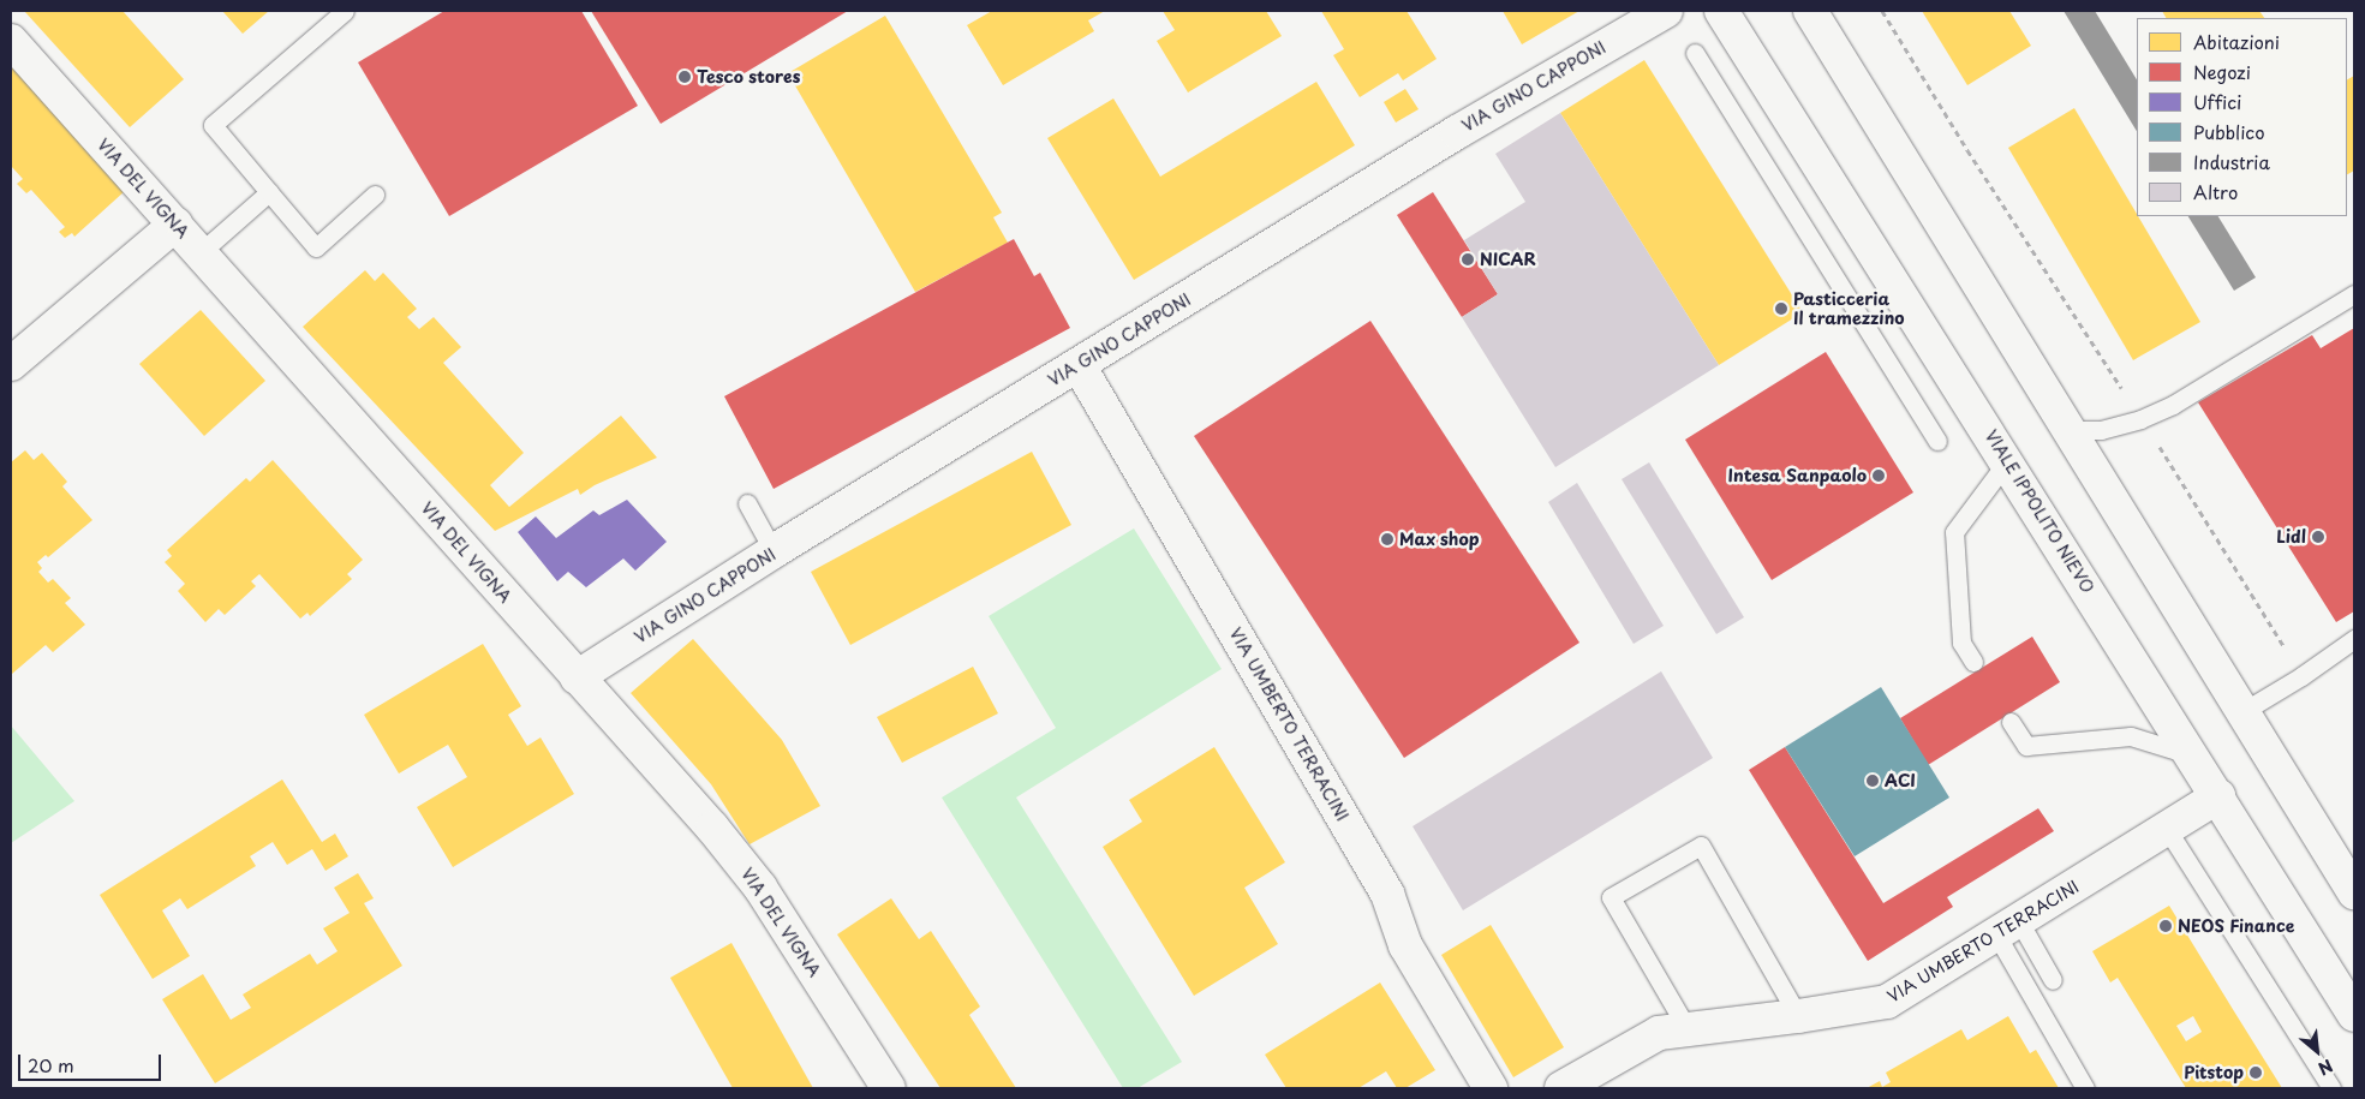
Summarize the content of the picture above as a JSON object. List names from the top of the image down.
{
  "streets": {
    "street": [
      "VIA GINO CAPPONI",
      "VIA DEL VIGNA",
      "VIALE IPPOLITO NIEVO",
      "VIA UMBERTO TERRACINI"
    ]
  },
  "crossings": [
    ["VIA GINO CAPPONI", "VIA DEL VIGNA"],
    ["VIA GINO CAPPONI", "VIA UMBERTO TERRACINI"],
    ["VIALE IPPOLITO NIEVO", "VIA UMBERTO TERRACINI"]
  ],
  "places": [
    "Tesco stores",
    "NICAR",
    "Pasticceria Il tramezzino",
    "Intesa Sanpaolo",
    "Lidl",
    "Max shop",
    "ACI",
    "NEOS Finance",
    "Pitstop"
  ],
  "legend": [
    "Abitazioni",
    "Negozi",
    "Uffici",
    "Pubblico",
    "Industria",
    "Altro"
  ],
  "scale_bar": "20 m",
  "north": "bottom right"
}
